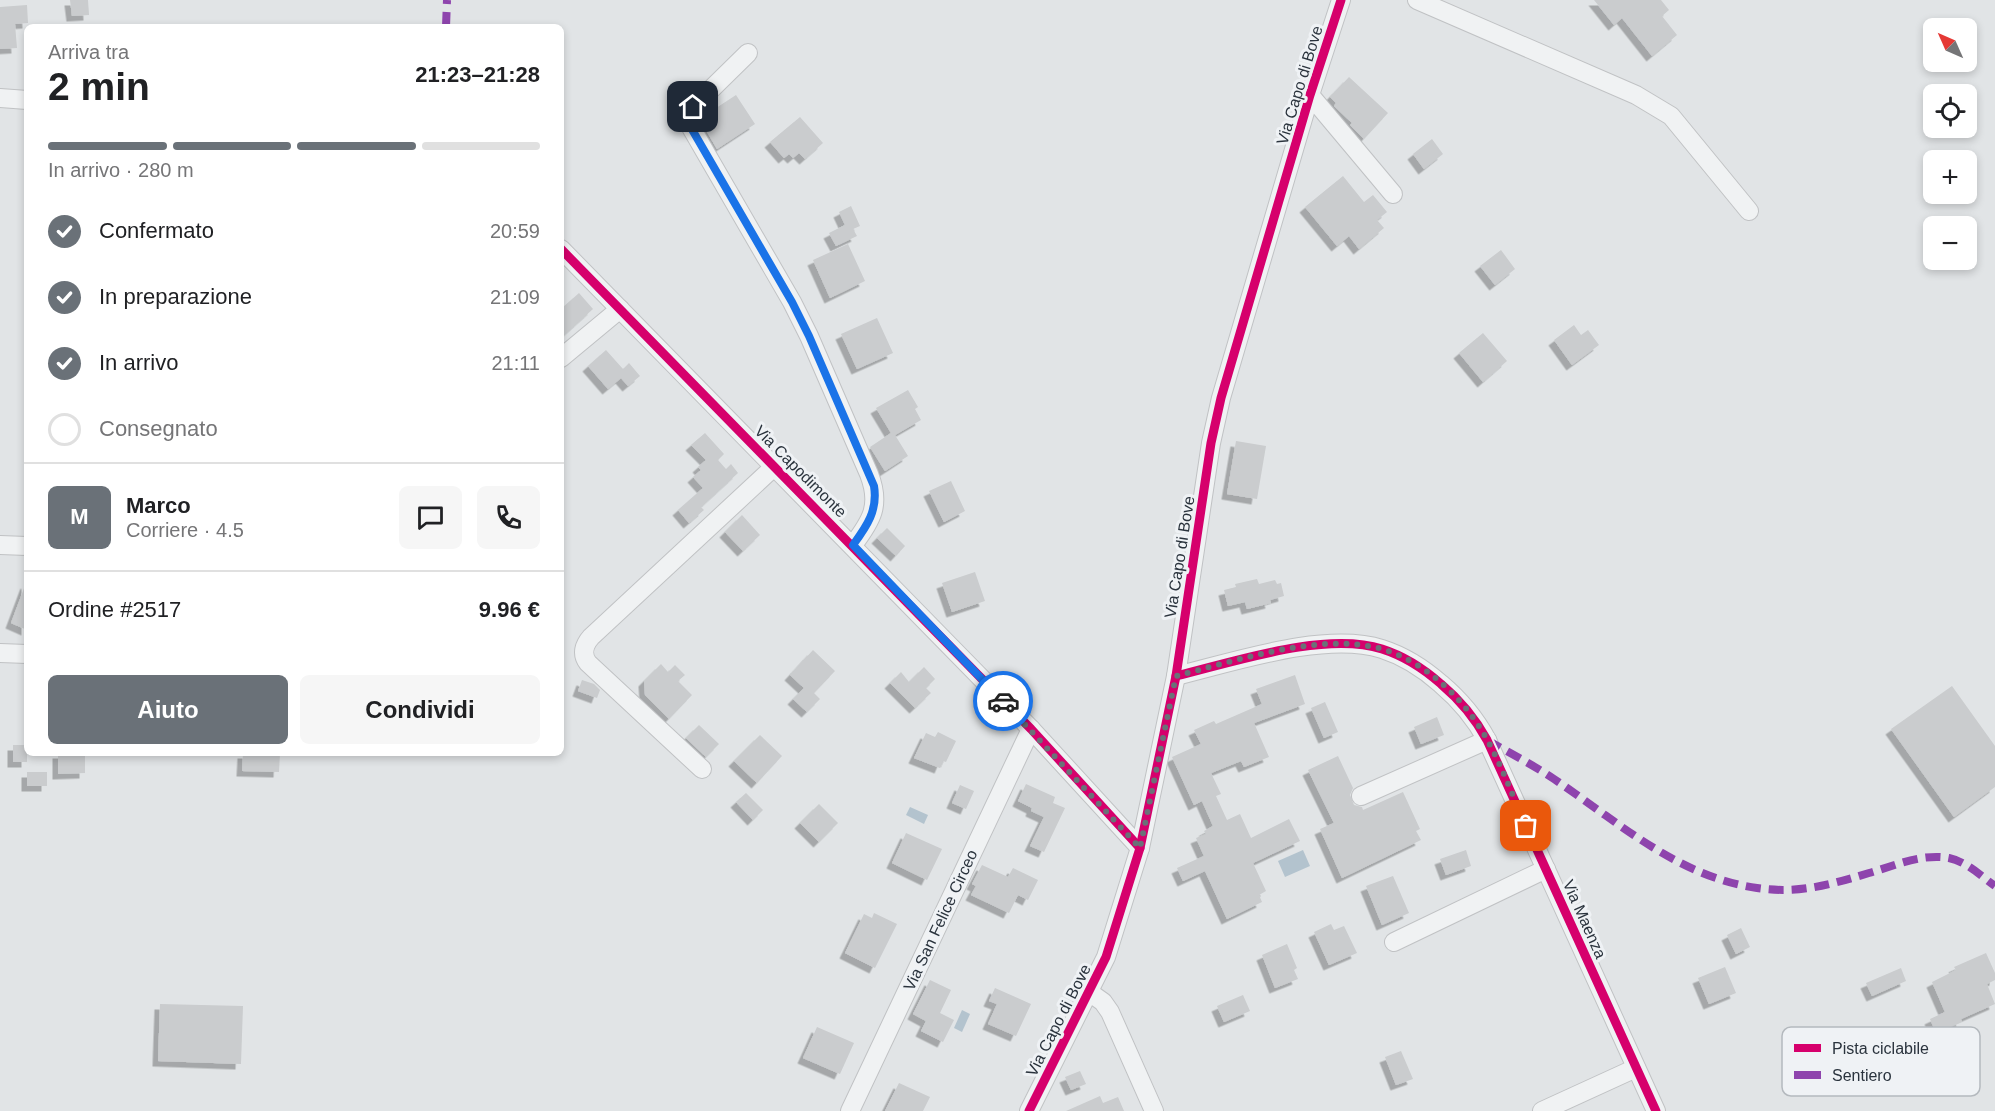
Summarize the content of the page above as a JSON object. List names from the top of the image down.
{
  "streets": {
    "street": [
      "Via Capo di Bove",
      "Via Capodimonte",
      "Via Maenza",
      "Via San Felice Circeo"
    ]
  },
  "crossings": [
    ["Via Capo di Bove", "Via Capodimonte"],
    ["Via Capo di Bove", "Via Maenza"],
    ["Via Capodimonte", "Via San Felice Circeo"]
  ],
  "legend": ["Pista ciclabile", "Sentiero"],
  "north": "top left",
  "page": {
    "map_buttons": ["+", "−"],
    "heading": ["2 min", "Arriva tra", "21:23–21:28"],
    "panel": [
      "Marco",
      "Corriere · 4.5",
      "Ordine #2517",
      "9.96 €"
    ],
    "bar": "In arrivo · 280 m",
    "list": [
      ["Confermato", "20:59"],
      ["In preparazione", "21:09"],
      ["In arrivo", "21:11"],
      "Consegnato"
    ],
    "round": "M",
    "buttons": ["Aiuto", "Condividi"]
  }
}
